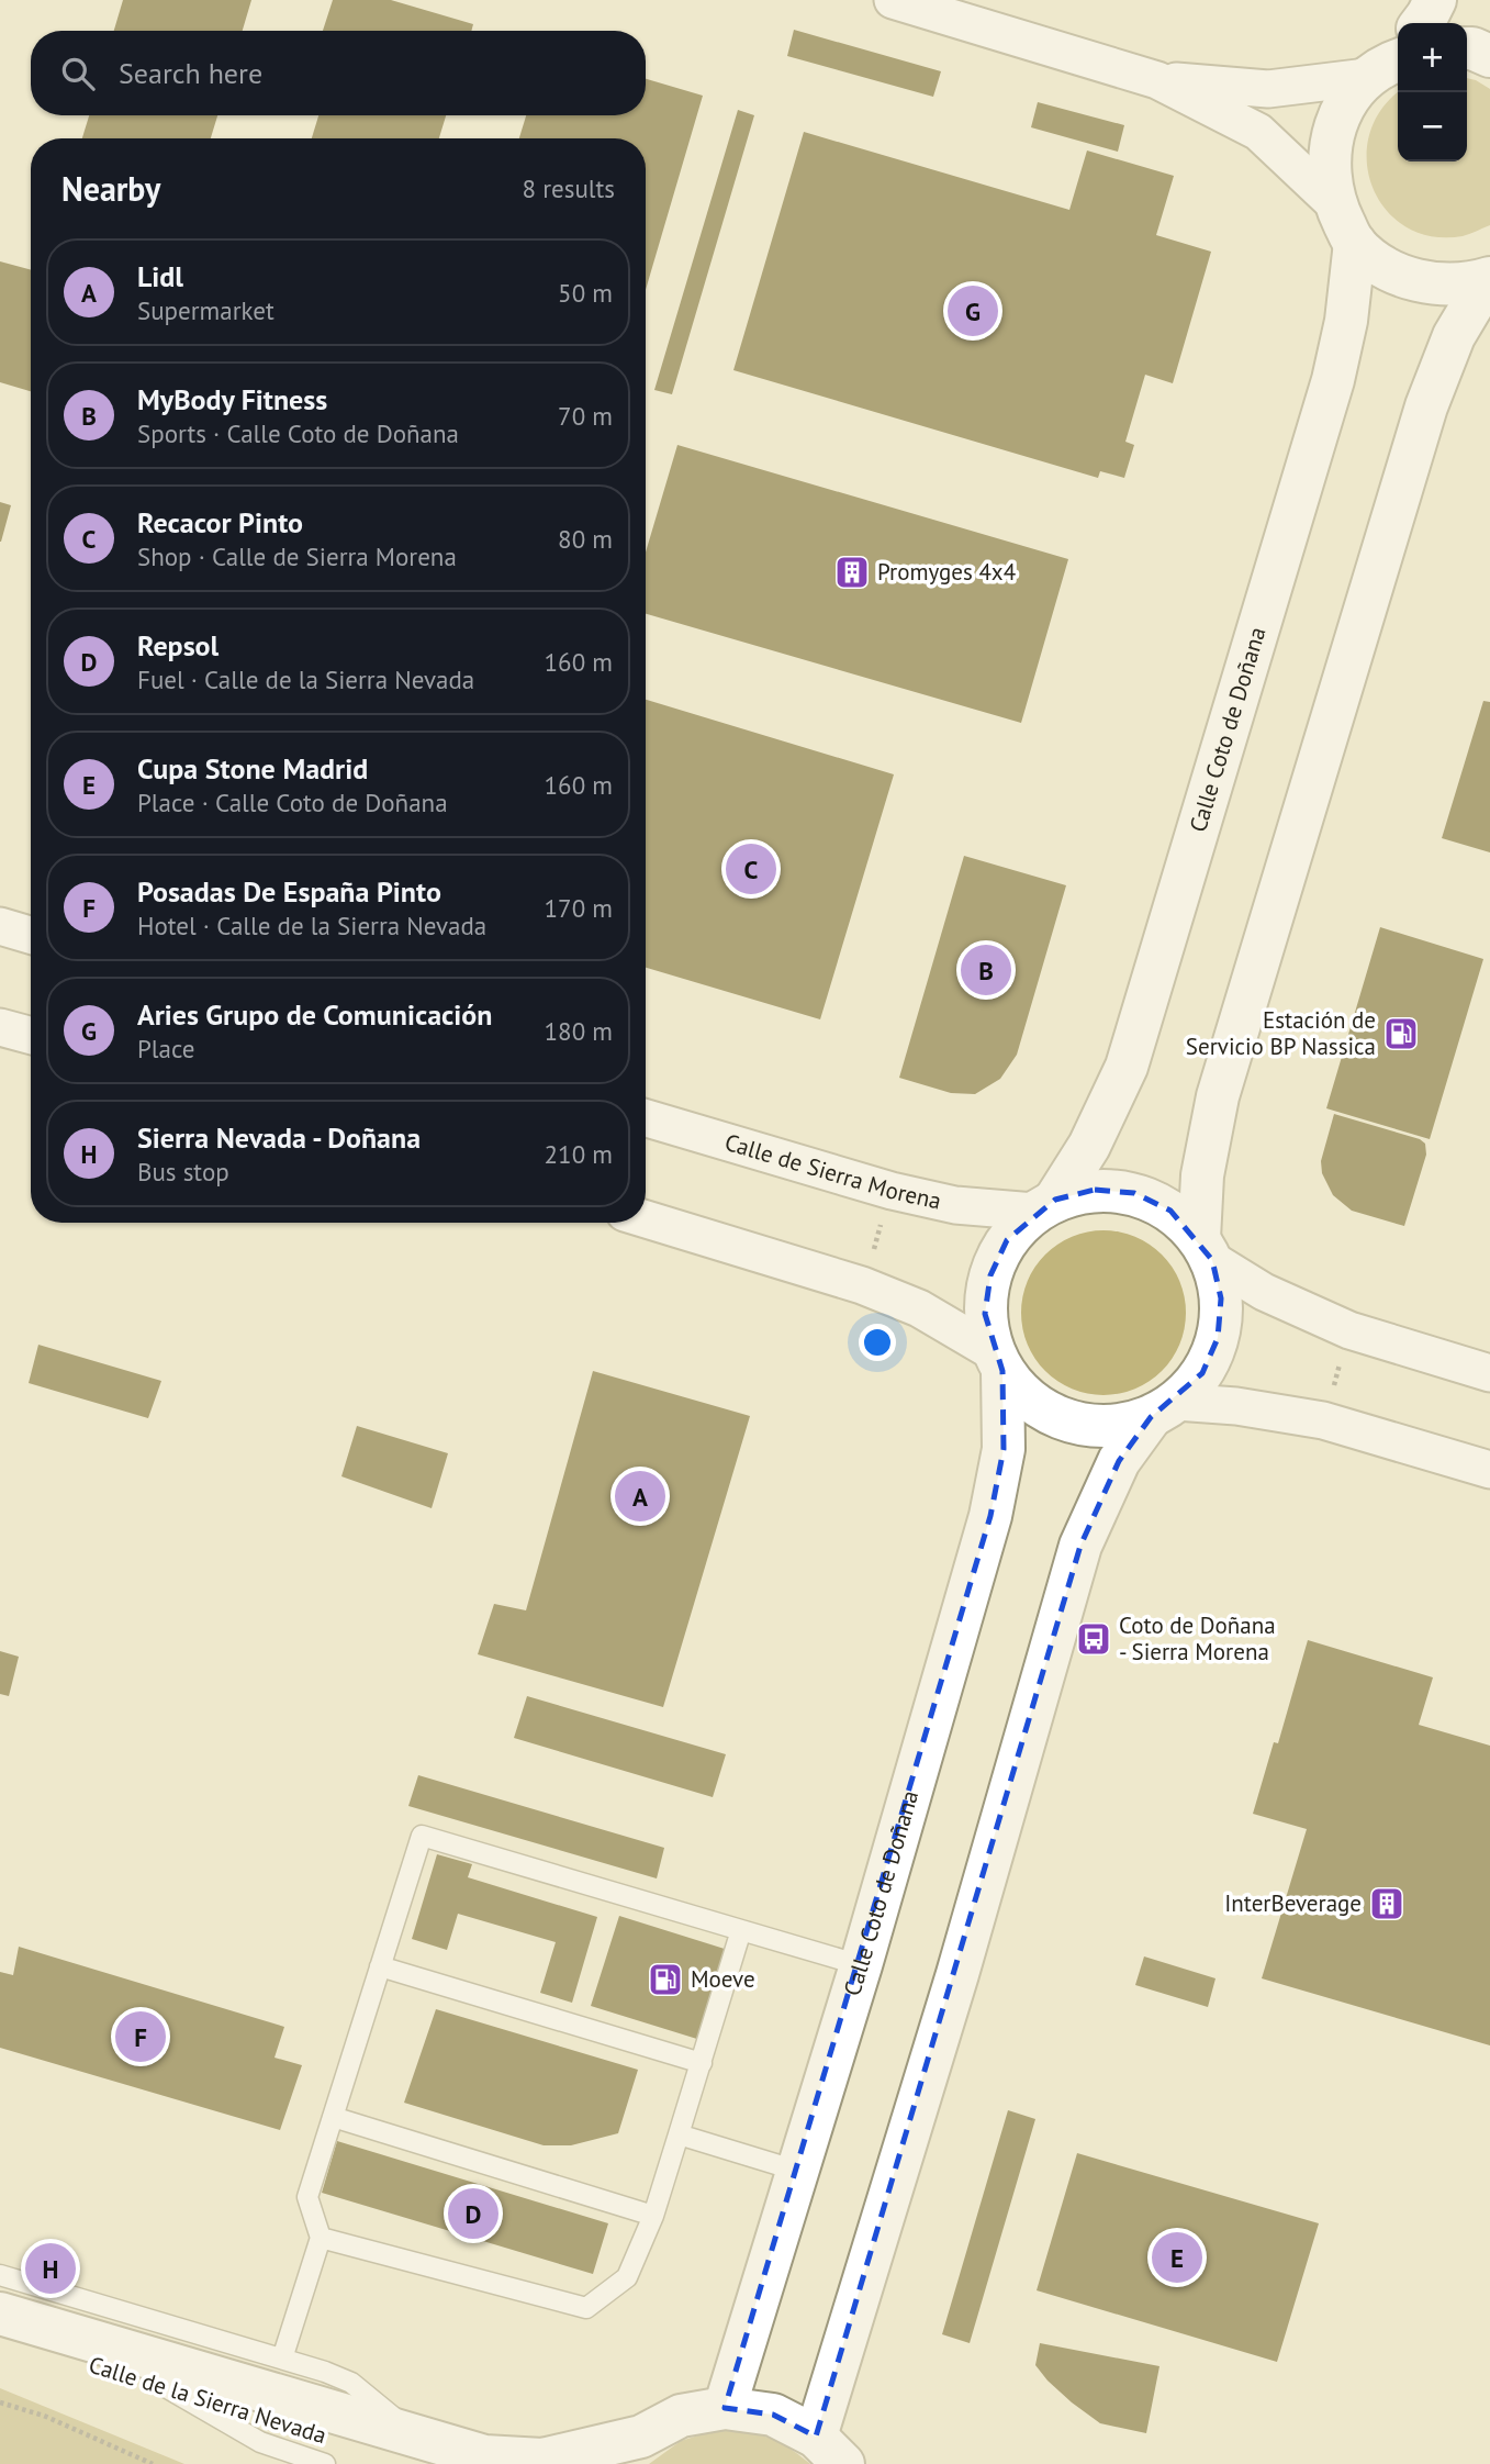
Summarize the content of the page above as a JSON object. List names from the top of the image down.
{
  "streets": {
    "street": ["Calle Coto de Doñana", "Calle de Sierra Morena", "Calle de la Sierra Nevada"]
  },
  "crossings": [
    ["Calle Coto de Doñana", "Calle de Sierra Morena"]
  ],
  "places": {
    "building": ["Promyges 4x4", "InterBeverage"],
    "fuel station": ["Estación de Servicio BP Nassica", "Moeve"],
    "bus stop": ["Coto de Doñana - Sierra Morena"]
  },
  "page": {
    "map_buttons": ["+", "−"],
    "search": "Search here",
    "heading": ["Nearby", "8 results"],
    "list": [
      {
        "mark": "A",
        "name": "Lidl",
        "note": "Supermarket",
        "value": "50 m"
      },
      {
        "mark": "B",
        "name": "MyBody Fitness",
        "note": "Sports · Calle Coto de Doñana",
        "value": "70 m"
      },
      {
        "mark": "C",
        "name": "Recacor Pinto",
        "note": "Shop · Calle de Sierra Morena",
        "value": "80 m"
      },
      {
        "mark": "D",
        "name": "Repsol",
        "note": "Fuel · Calle de la Sierra Nevada",
        "value": "160 m"
      },
      {
        "mark": "E",
        "name": "Cupa Stone Madrid",
        "note": "Place · Calle Coto de Doñana",
        "value": "160 m"
      },
      {
        "mark": "F",
        "name": "Posadas De España Pinto",
        "note": "Hotel · Calle de la Sierra Nevada",
        "value": "170 m"
      },
      {
        "mark": "G",
        "name": "Aries Grupo de Comunicación",
        "note": "Place",
        "value": "180 m"
      },
      {
        "mark": "H",
        "name": "Sierra Nevada - Doñana",
        "note": "Bus stop",
        "value": "210 m"
      }
    ],
    "pins": [
      "G",
      "C",
      "B",
      "A",
      "F",
      "D",
      "E",
      "H"
    ]
  }
}
